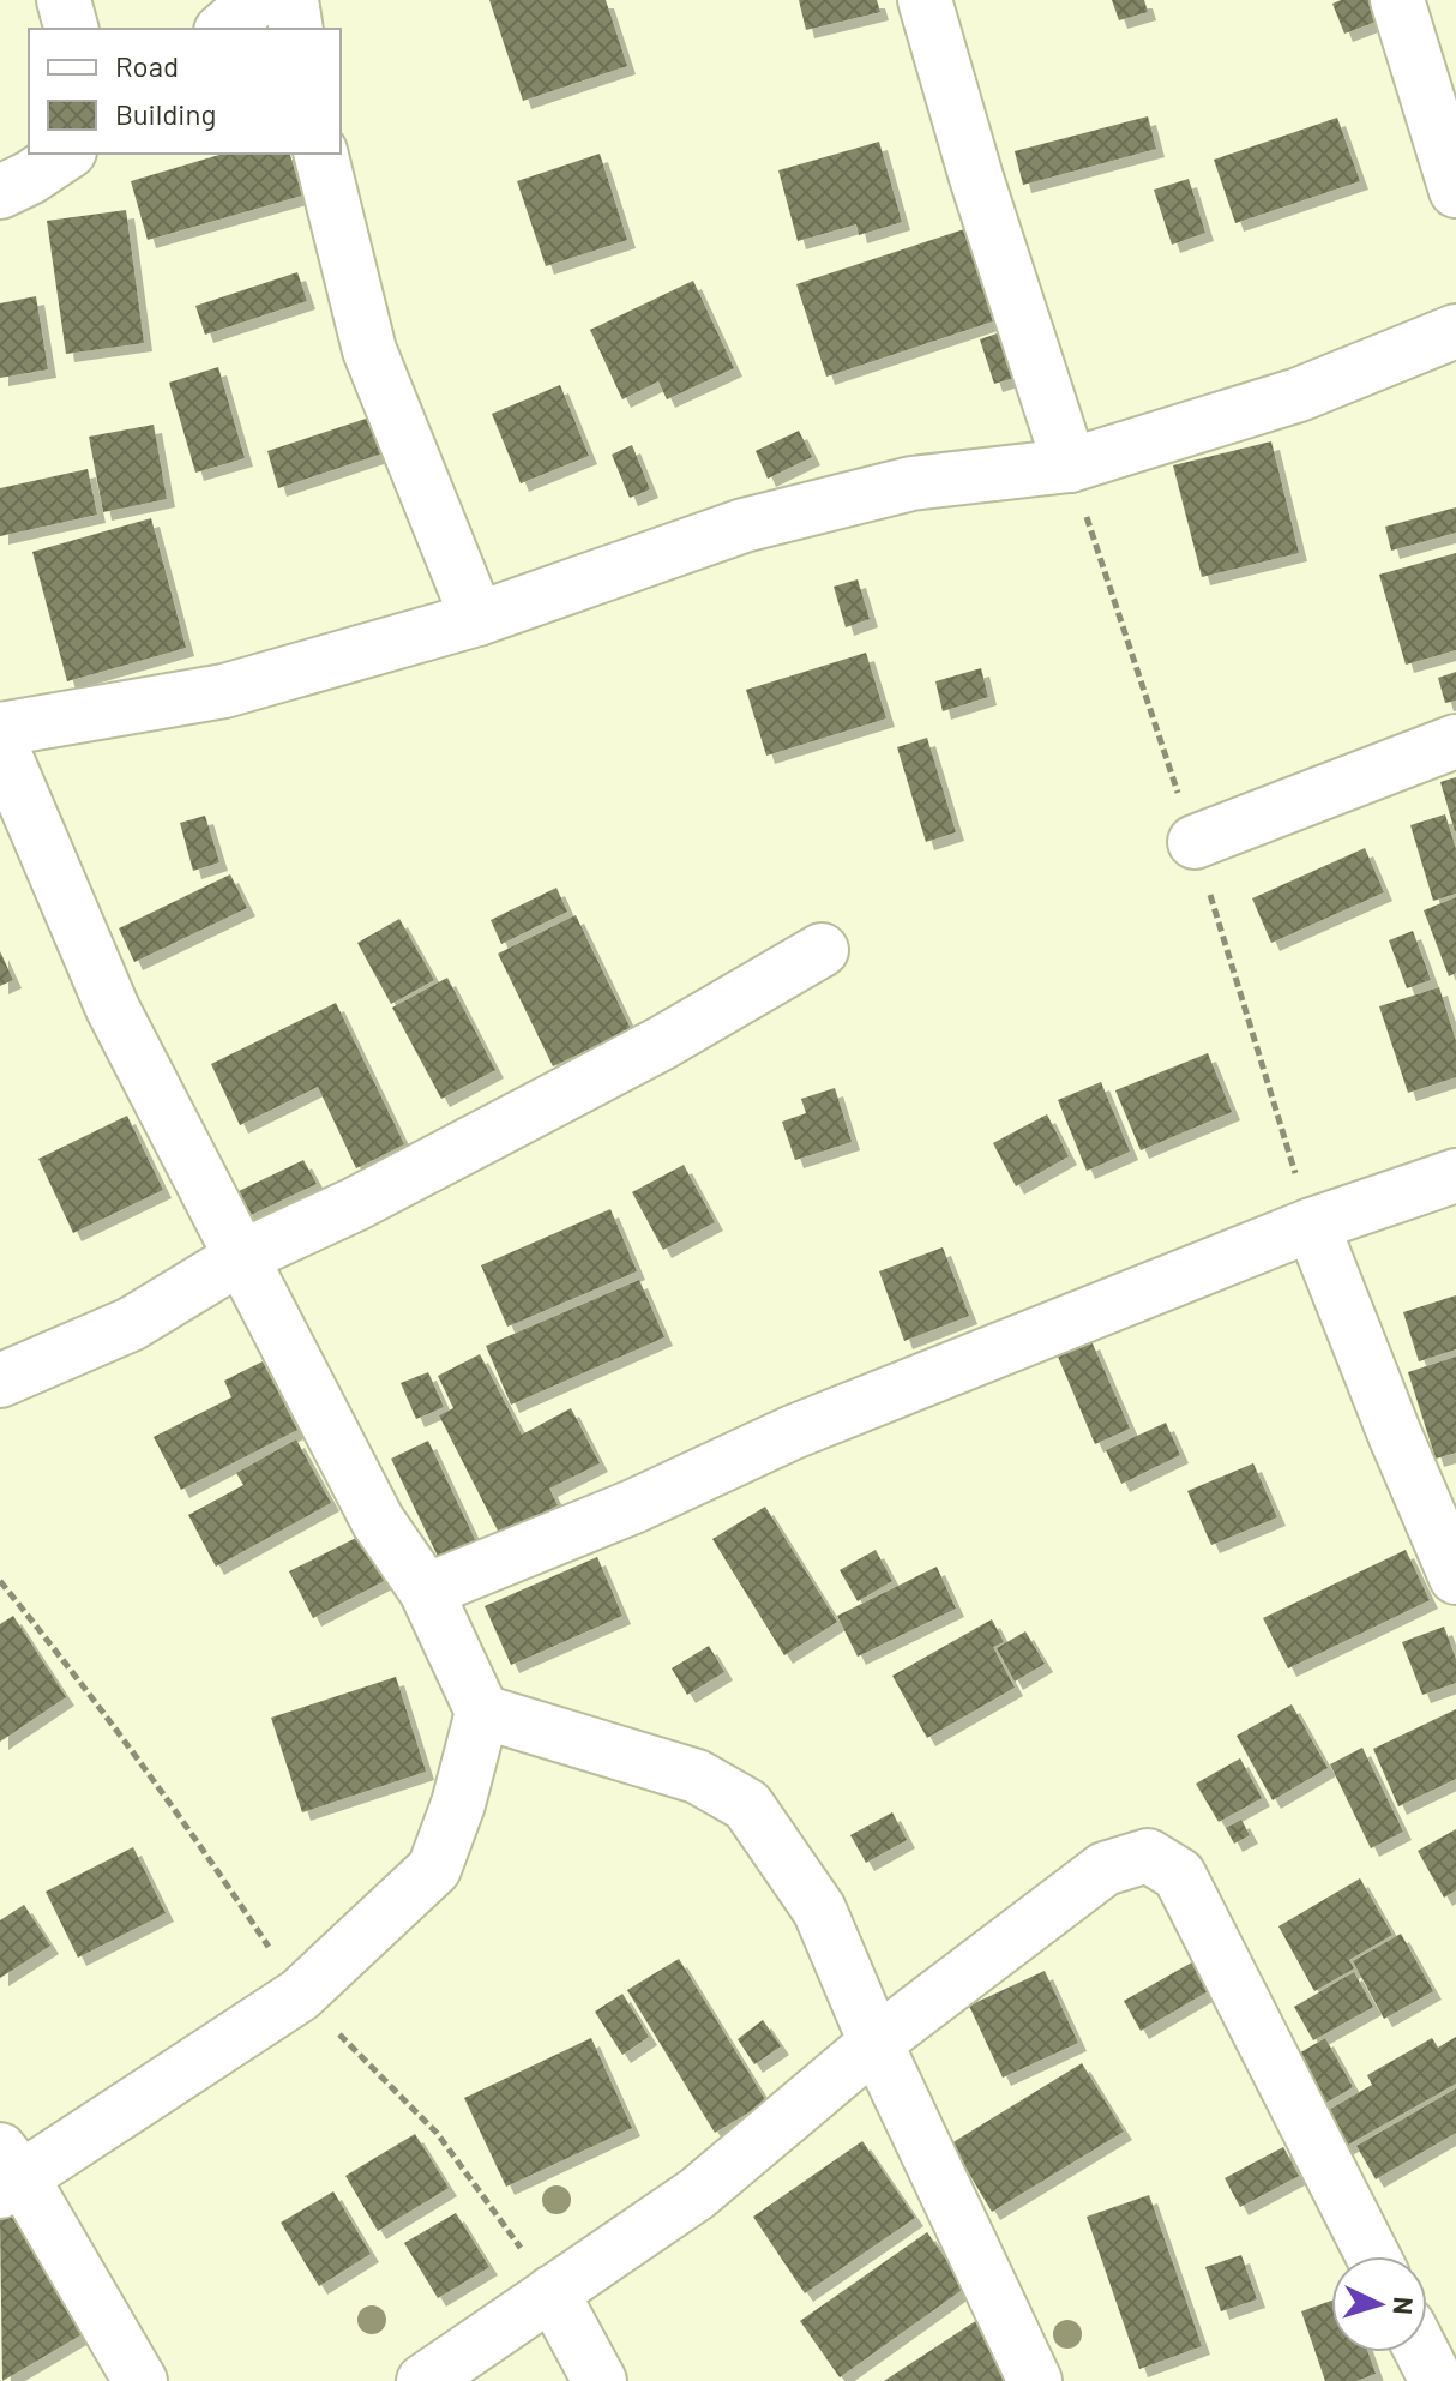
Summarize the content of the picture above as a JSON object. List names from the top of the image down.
{
  "legend": ["Road", "Building"],
  "north": "right"
}
